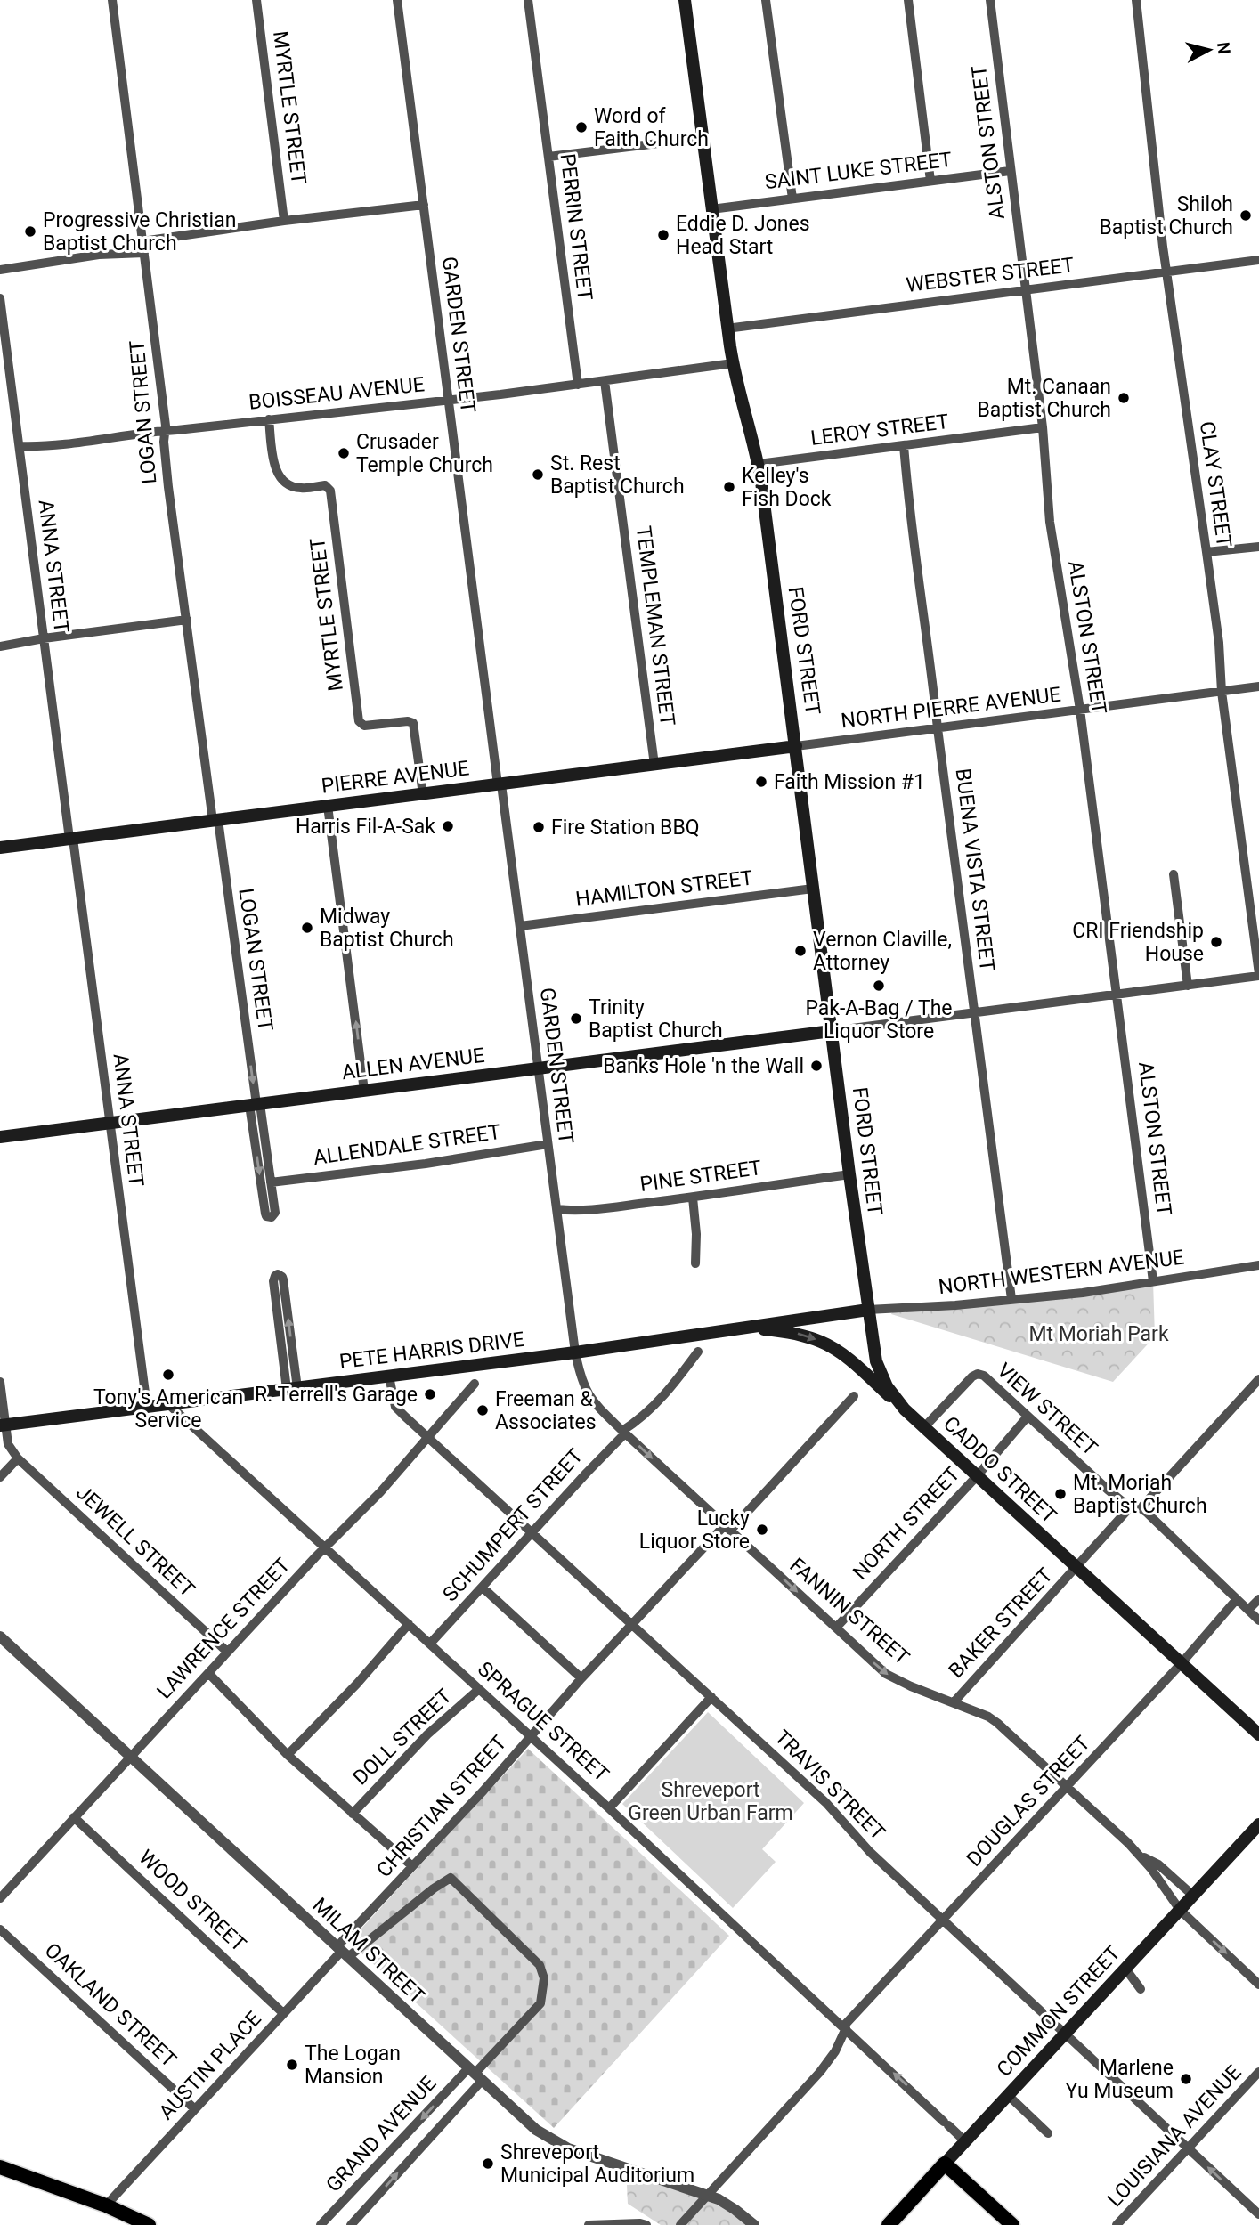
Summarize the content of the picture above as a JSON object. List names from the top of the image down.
{
  "streets": {
    "main road": [
      "FORD STREET",
      "PIERRE AVENUE",
      "ALLEN AVENUE",
      "PETE HARRIS DRIVE",
      "CADDO STREET",
      "COMMON STREET"
    ],
    "street": [
      "MYRTLE STREET",
      "ALSTON STREET",
      "SAINT LUKE STREET",
      "PERRIN STREET",
      "WEBSTER STREET",
      "GARDEN STREET",
      "BOISSEAU AVENUE",
      "LOGAN STREET",
      "LEROY STREET",
      "CLAY STREET",
      "ANNA STREET",
      "TEMPLEMAN STREET",
      "NORTH PIERRE AVENUE",
      "BUENA VISTA STREET",
      "HAMILTON STREET",
      "ALLENDALE STREET",
      "PINE STREET",
      "NORTH WESTERN AVENUE",
      "VIEW STREET",
      "NORTH STREET",
      "SCHUMPERT STREET",
      "JEWELL STREET",
      "FANNIN STREET",
      "BAKER STREET",
      "LAWRENCE STREET",
      "SPRAGUE STREET",
      "DOLL STREET",
      "TRAVIS STREET",
      "DOUGLAS STREET",
      "CHRISTIAN STREET",
      "WOOD STREET",
      "MILAM STREET",
      "OAKLAND STREET",
      "AUSTIN PLACE",
      "GRAND AVENUE",
      "LOUISIANA AVENUE"
    ]
  },
  "crossings": [
    ["MYRTLE STREET", "BOISSEAU AVENUE"],
    ["MYRTLE STREET", "PIERRE AVENUE"],
    ["ALSTON STREET", "SAINT LUKE STREET"],
    ["ALSTON STREET", "WEBSTER STREET"],
    ["ALSTON STREET", "LEROY STREET"],
    ["ALSTON STREET", "NORTH PIERRE AVENUE"],
    ["ALSTON STREET", "NORTH WESTERN AVENUE"],
    ["SAINT LUKE STREET", "FORD STREET"],
    ["PERRIN STREET", "BOISSEAU AVENUE"],
    ["WEBSTER STREET", "CLAY STREET"],
    ["WEBSTER STREET", "FORD STREET"],
    ["GARDEN STREET", "BOISSEAU AVENUE"],
    ["GARDEN STREET", "PIERRE AVENUE"],
    ["GARDEN STREET", "HAMILTON STREET"],
    ["GARDEN STREET", "ALLEN AVENUE"],
    ["GARDEN STREET", "ALLENDALE STREET"],
    ["GARDEN STREET", "PINE STREET"],
    ["GARDEN STREET", "PETE HARRIS DRIVE"],
    ["GARDEN STREET", "FANNIN STREET"],
    ["BOISSEAU AVENUE", "LOGAN STREET"],
    ["BOISSEAU AVENUE", "ANNA STREET"],
    ["BOISSEAU AVENUE", "TEMPLEMAN STREET"],
    ["BOISSEAU AVENUE", "FORD STREET"],
    ["LOGAN STREET", "PIERRE AVENUE"],
    ["LOGAN STREET", "ALLEN AVENUE"],
    ["LOGAN STREET", "ALLENDALE STREET"],
    ["LEROY STREET", "FORD STREET"],
    ["LEROY STREET", "BUENA VISTA STREET"],
    ["CLAY STREET", "NORTH PIERRE AVENUE"],
    ["ANNA STREET", "PIERRE AVENUE"],
    ["ANNA STREET", "ALLEN AVENUE"],
    ["ANNA STREET", "PETE HARRIS DRIVE"],
    ["TEMPLEMAN STREET", "PIERRE AVENUE"],
    ["FORD STREET", "NORTH PIERRE AVENUE"],
    ["FORD STREET", "PIERRE AVENUE"],
    ["FORD STREET", "HAMILTON STREET"],
    ["FORD STREET", "ALLEN AVENUE"],
    ["FORD STREET", "PINE STREET"],
    ["FORD STREET", "NORTH WESTERN AVENUE"],
    ["FORD STREET", "PETE HARRIS DRIVE"],
    ["FORD STREET", "CADDO STREET"],
    ["NORTH PIERRE AVENUE", "PIERRE AVENUE"],
    ["NORTH PIERRE AVENUE", "BUENA VISTA STREET"],
    ["BUENA VISTA STREET", "NORTH WESTERN AVENUE"],
    ["NORTH WESTERN AVENUE", "PETE HARRIS DRIVE"],
    ["NORTH WESTERN AVENUE", "CADDO STREET"],
    ["PETE HARRIS DRIVE", "CADDO STREET"],
    ["PETE HARRIS DRIVE", "FANNIN STREET"],
    ["PETE HARRIS DRIVE", "SPRAGUE STREET"],
    ["PETE HARRIS DRIVE", "TRAVIS STREET"],
    ["VIEW STREET", "CADDO STREET"],
    ["VIEW STREET", "NORTH STREET"],
    ["VIEW STREET", "BAKER STREET"],
    ["CADDO STREET", "NORTH STREET"],
    ["CADDO STREET", "BAKER STREET"],
    ["CADDO STREET", "DOUGLAS STREET"],
    ["NORTH STREET", "FANNIN STREET"],
    ["SCHUMPERT STREET", "FANNIN STREET"],
    ["SCHUMPERT STREET", "SPRAGUE STREET"],
    ["SCHUMPERT STREET", "TRAVIS STREET"],
    ["JEWELL STREET", "LAWRENCE STREET"],
    ["FANNIN STREET", "BAKER STREET"],
    ["FANNIN STREET", "DOUGLAS STREET"],
    ["FANNIN STREET", "CHRISTIAN STREET"],
    ["FANNIN STREET", "COMMON STREET"],
    ["LAWRENCE STREET", "SPRAGUE STREET"],
    ["LAWRENCE STREET", "TRAVIS STREET"],
    ["LAWRENCE STREET", "WOOD STREET"],
    ["LAWRENCE STREET", "MILAM STREET"],
    ["SPRAGUE STREET", "DOLL STREET"],
    ["SPRAGUE STREET", "DOUGLAS STREET"],
    ["SPRAGUE STREET", "CHRISTIAN STREET"],
    ["SPRAGUE STREET", "COMMON STREET"],
    ["TRAVIS STREET", "DOUGLAS STREET"],
    ["TRAVIS STREET", "CHRISTIAN STREET"],
    ["TRAVIS STREET", "COMMON STREET"],
    ["TRAVIS STREET", "LOUISIANA AVENUE"],
    ["DOUGLAS STREET", "MILAM STREET"],
    ["CHRISTIAN STREET", "MILAM STREET"],
    ["CHRISTIAN STREET", "AUSTIN PLACE"],
    ["WOOD STREET", "AUSTIN PLACE"],
    ["MILAM STREET", "AUSTIN PLACE"],
    ["MILAM STREET", "GRAND AVENUE"],
    ["OAKLAND STREET", "AUSTIN PLACE"]
  ],
  "one_way": ["FANNIN STREET"],
  "parks": ["Mt Moriah Park", "Shreveport Green Urban Farm"],
  "places": [
    "Word of Faith Church",
    "Shiloh Baptist Church",
    "Progressive Christian Baptist Church",
    "Eddie D. Jones Head Start",
    "Mt. Canaan Baptist Church",
    "Crusader Temple Church",
    "St. Rest Baptist Church",
    "Kelley's Fish Dock",
    "Faith Mission #1",
    "Harris Fil-A-Sak",
    "Fire Station BBQ",
    "Midway Baptist Church",
    "CRI Friendship House",
    "Vernon Claville, Attorney",
    "Pak-A-Bag / The Liquor Store",
    "Trinity Baptist Church",
    "Banks Hole 'n the Wall",
    "Tony's American Service",
    "R. Terrell's Garage",
    "Freeman & Associates",
    "Mt. Moriah Baptist Church",
    "Lucky Liquor Store",
    "The Logan Mansion",
    "Marlene Yu Museum",
    "Shreveport Municipal Auditorium"
  ],
  "north": "right"
}
